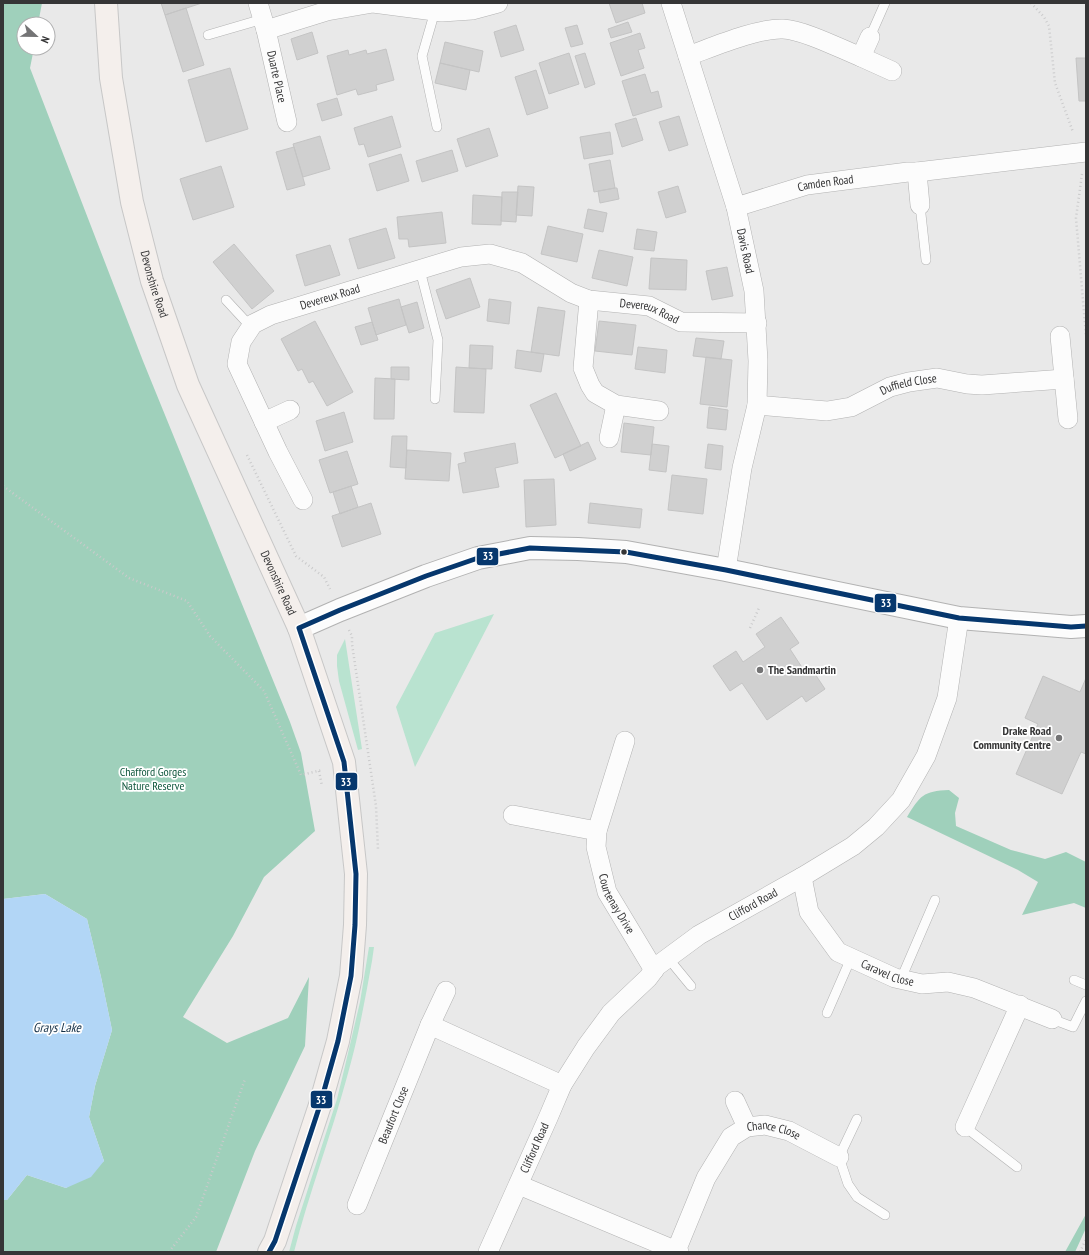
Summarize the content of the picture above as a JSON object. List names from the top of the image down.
{
  "streets": {
    "main road": ["Devonshire Road"],
    "street": [
      "Duarte Place",
      "Camden Road",
      "Davis Road",
      "Devereux Road",
      "Duffield Close",
      "Courtenay Drive",
      "Clifford Road",
      "Caravel Close",
      "Beaufort Close",
      "Chance Close"
    ]
  },
  "crossings": [
    ["Camden Road", "Davis Road"],
    ["Davis Road", "Devereux Road"],
    ["Davis Road", "Duffield Close"],
    ["Courtenay Drive", "Clifford Road"],
    ["Clifford Road", "Caravel Close"],
    ["Clifford Road", "Chance Close"]
  ],
  "water": ["Grays Lake"],
  "parks": ["Chafford Gorges Nature Reserve"],
  "places": ["The Sandmartin", "Drake Road Community Centre"],
  "lines": ["transit line 33"],
  "north": "right"
}
